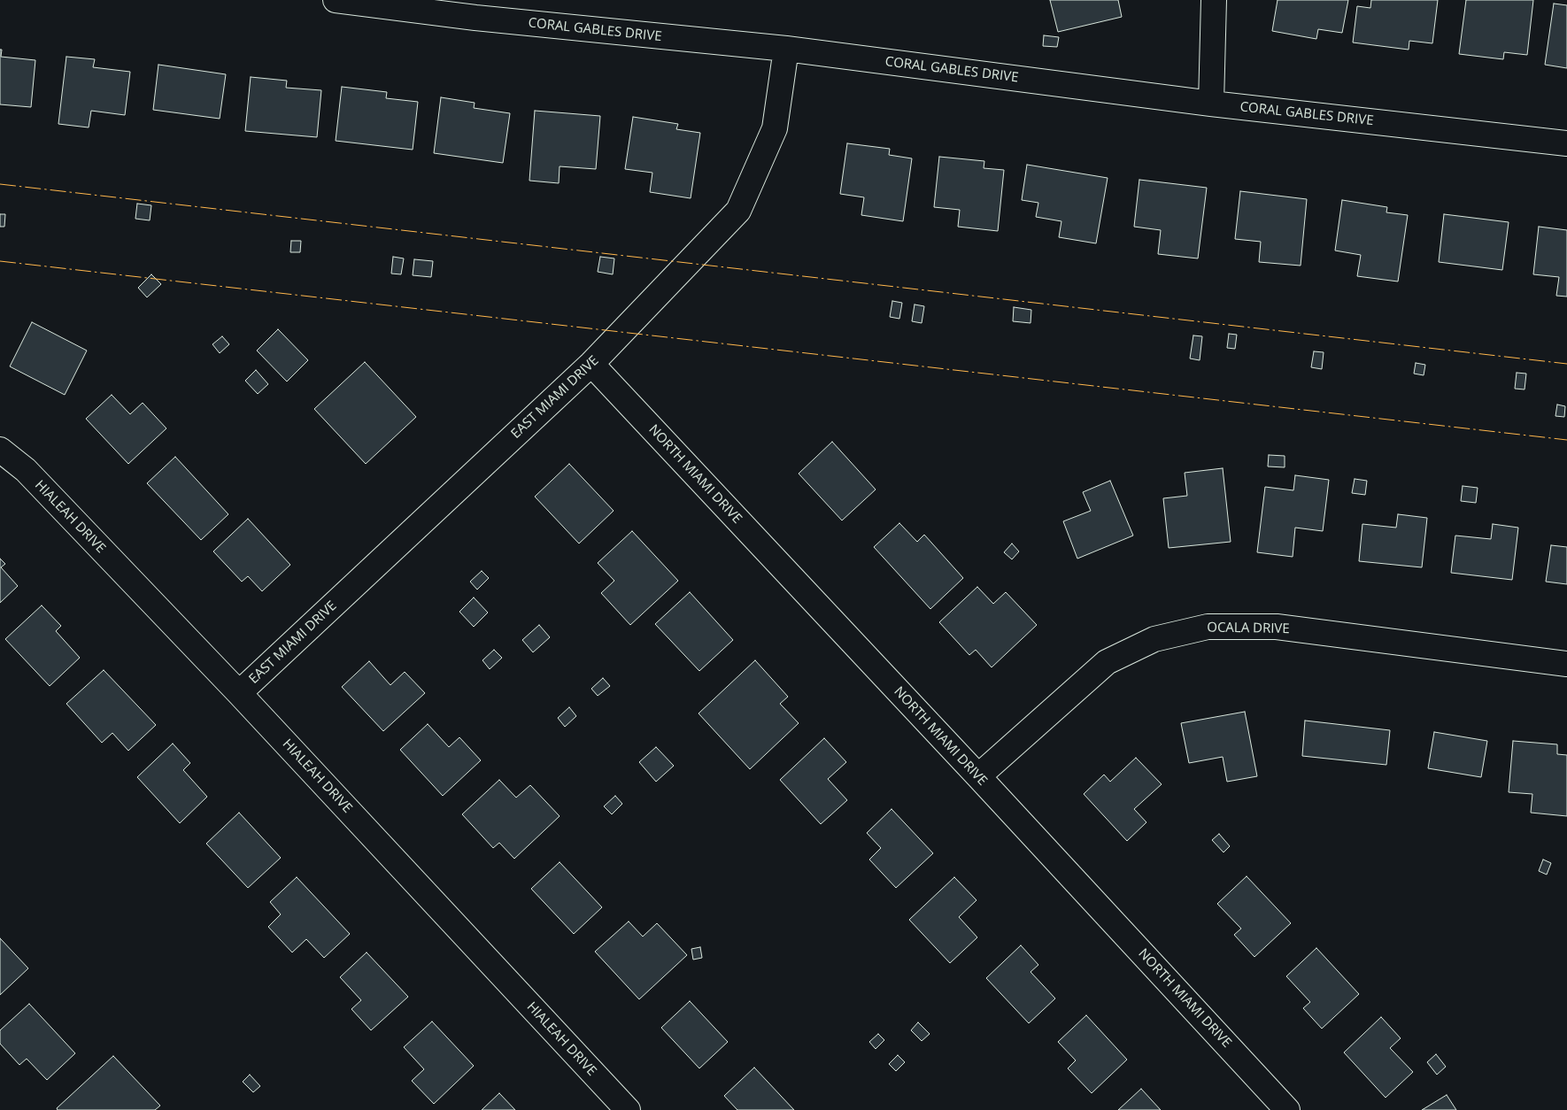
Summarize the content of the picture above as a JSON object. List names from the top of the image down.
{
  "streets": {
    "street": [
      "CORAL GABLES DRIVE",
      "EAST MIAMI DRIVE",
      "NORTH MIAMI DRIVE",
      "HIALEAH DRIVE",
      "OCALA DRIVE"
    ]
  },
  "crossings": [
    ["CORAL GABLES DRIVE", "EAST MIAMI DRIVE"],
    ["EAST MIAMI DRIVE", "NORTH MIAMI DRIVE"],
    ["EAST MIAMI DRIVE", "HIALEAH DRIVE"],
    ["NORTH MIAMI DRIVE", "OCALA DRIVE"]
  ]
}
